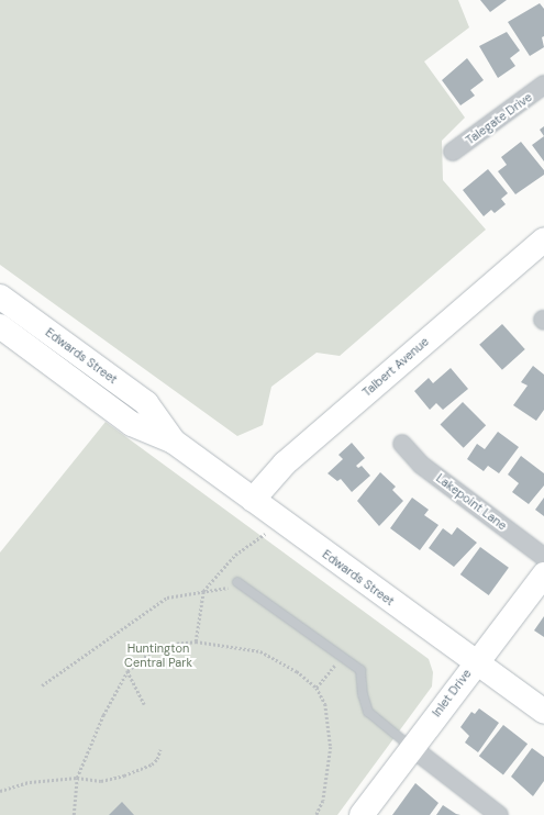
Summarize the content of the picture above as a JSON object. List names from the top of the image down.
{
  "streets": {
    "main road": ["Edwards Street", "Talbert Avenue", "Inlet Drive"],
    "street": ["Talegate Drive", "Lakepoint Lane"]
  },
  "crossings": [
    ["Edwards Street", "Talbert Avenue"],
    ["Edwards Street", "Inlet Drive"]
  ],
  "parks": ["Huntington Central Park"]
}
